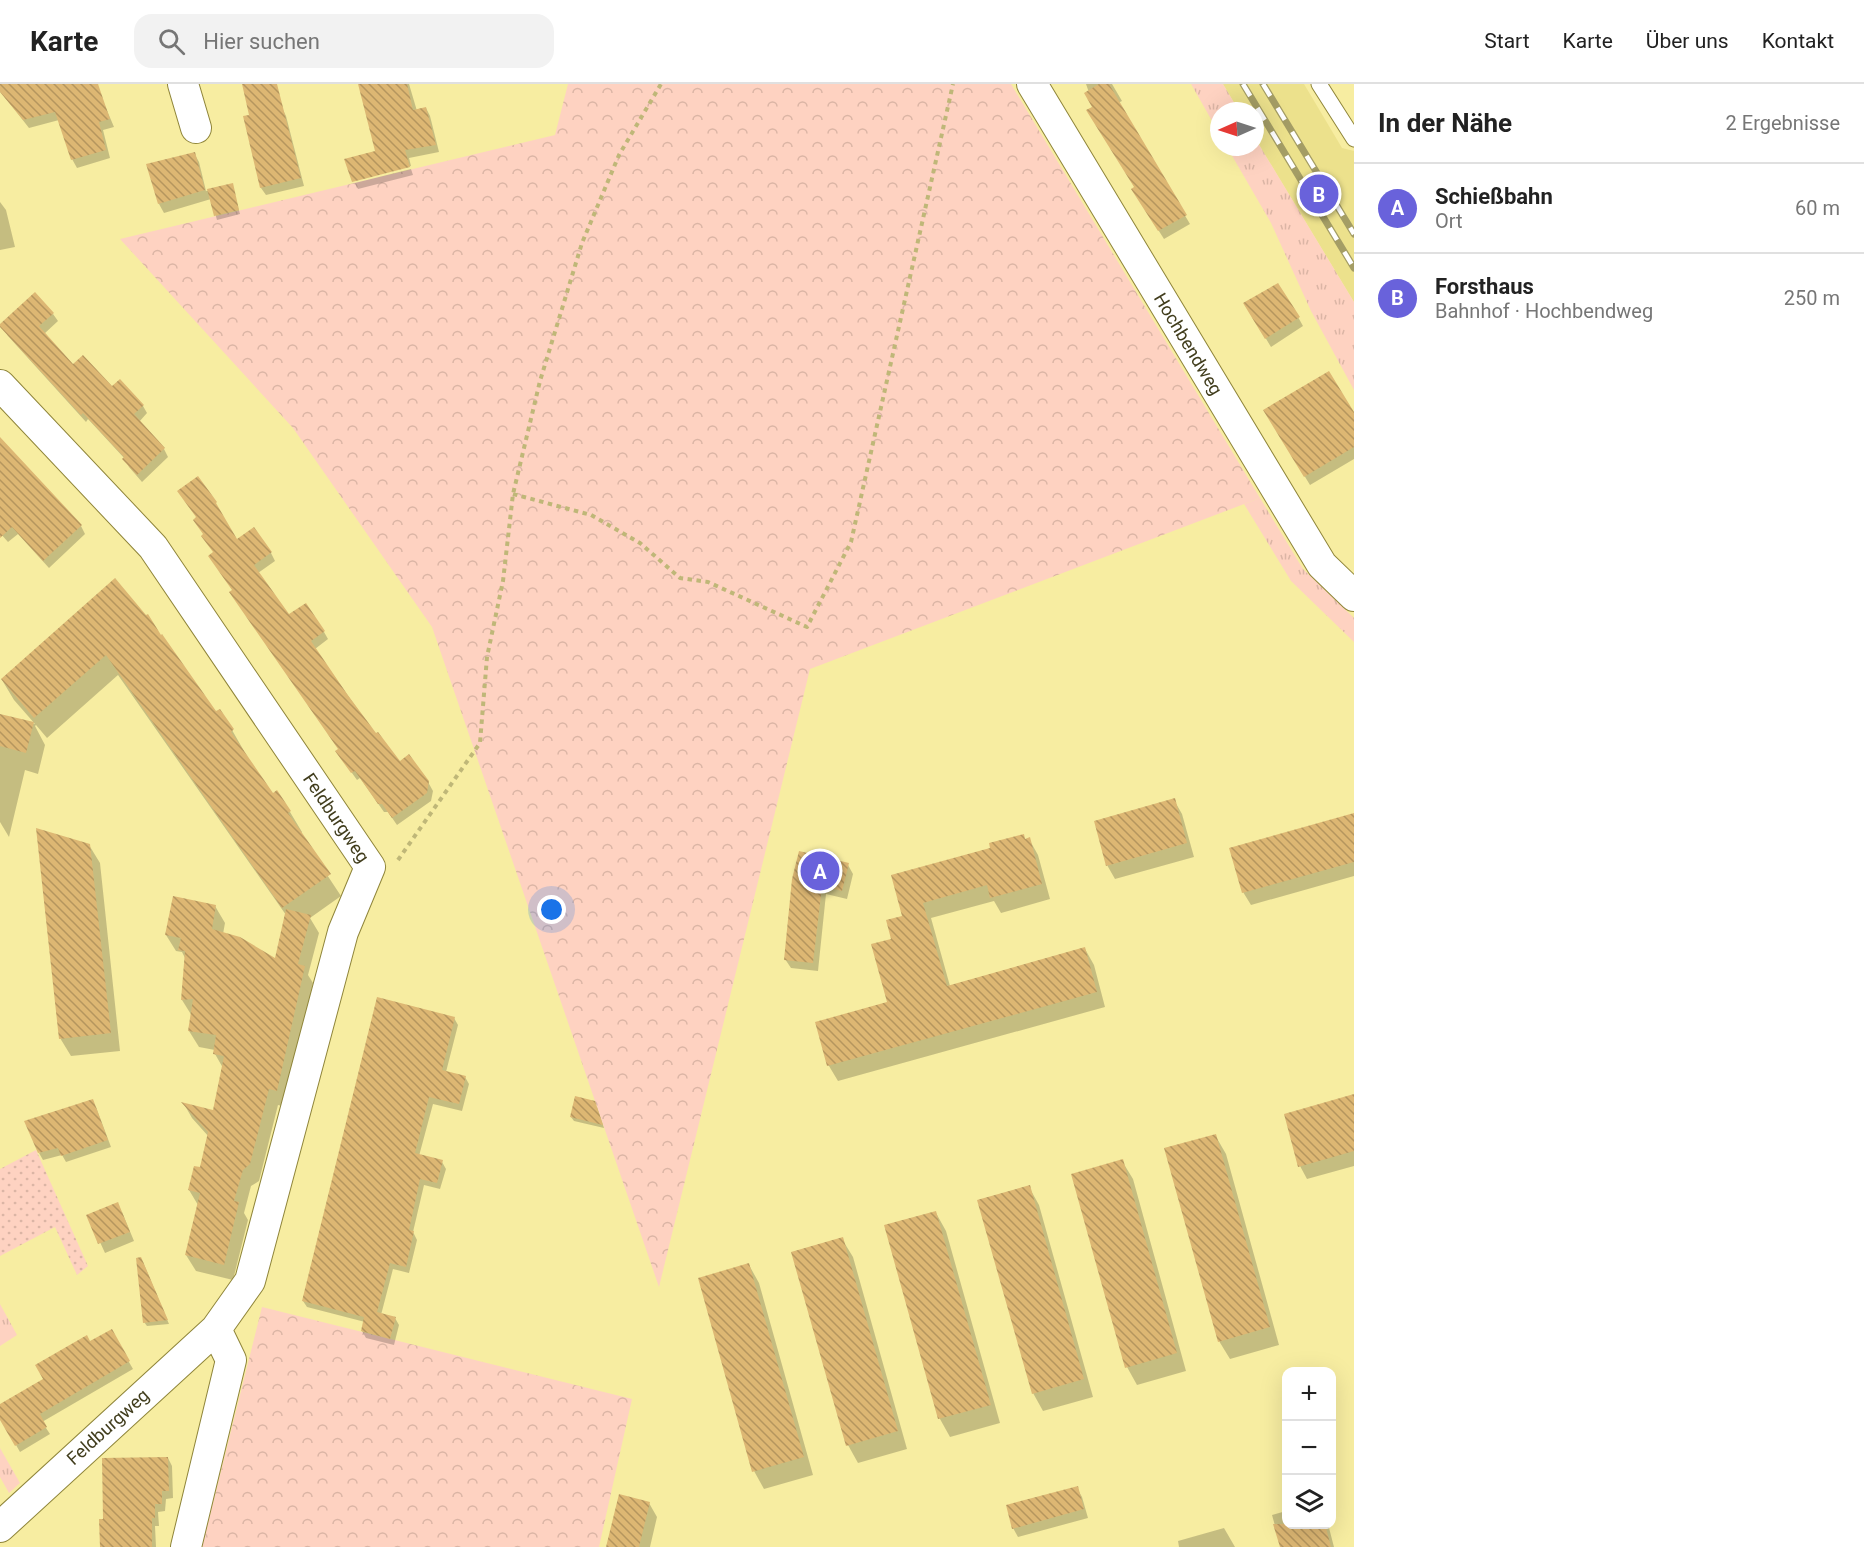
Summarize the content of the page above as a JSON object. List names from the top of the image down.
{
  "streets": {
    "street": ["Hochbendweg", "Feldburgweg"]
  },
  "north": "left",
  "page": {
    "header": "Karte",
    "search": "Hier suchen",
    "nav": [
      "Start",
      "Karte",
      "Über uns",
      "Kontakt"
    ],
    "heading": ["In der Nähe", "2 Ergebnisse"],
    "list": [
      {
        "mark": "A",
        "name": "Schießbahn",
        "note": "Ort",
        "value": "60 m"
      },
      {
        "mark": "B",
        "name": "Forsthaus",
        "note": "Bahnhof · Hochbendweg",
        "value": "250 m"
      }
    ],
    "pins": ["B", "A"],
    "map_buttons": ["+", "−"]
  }
}
